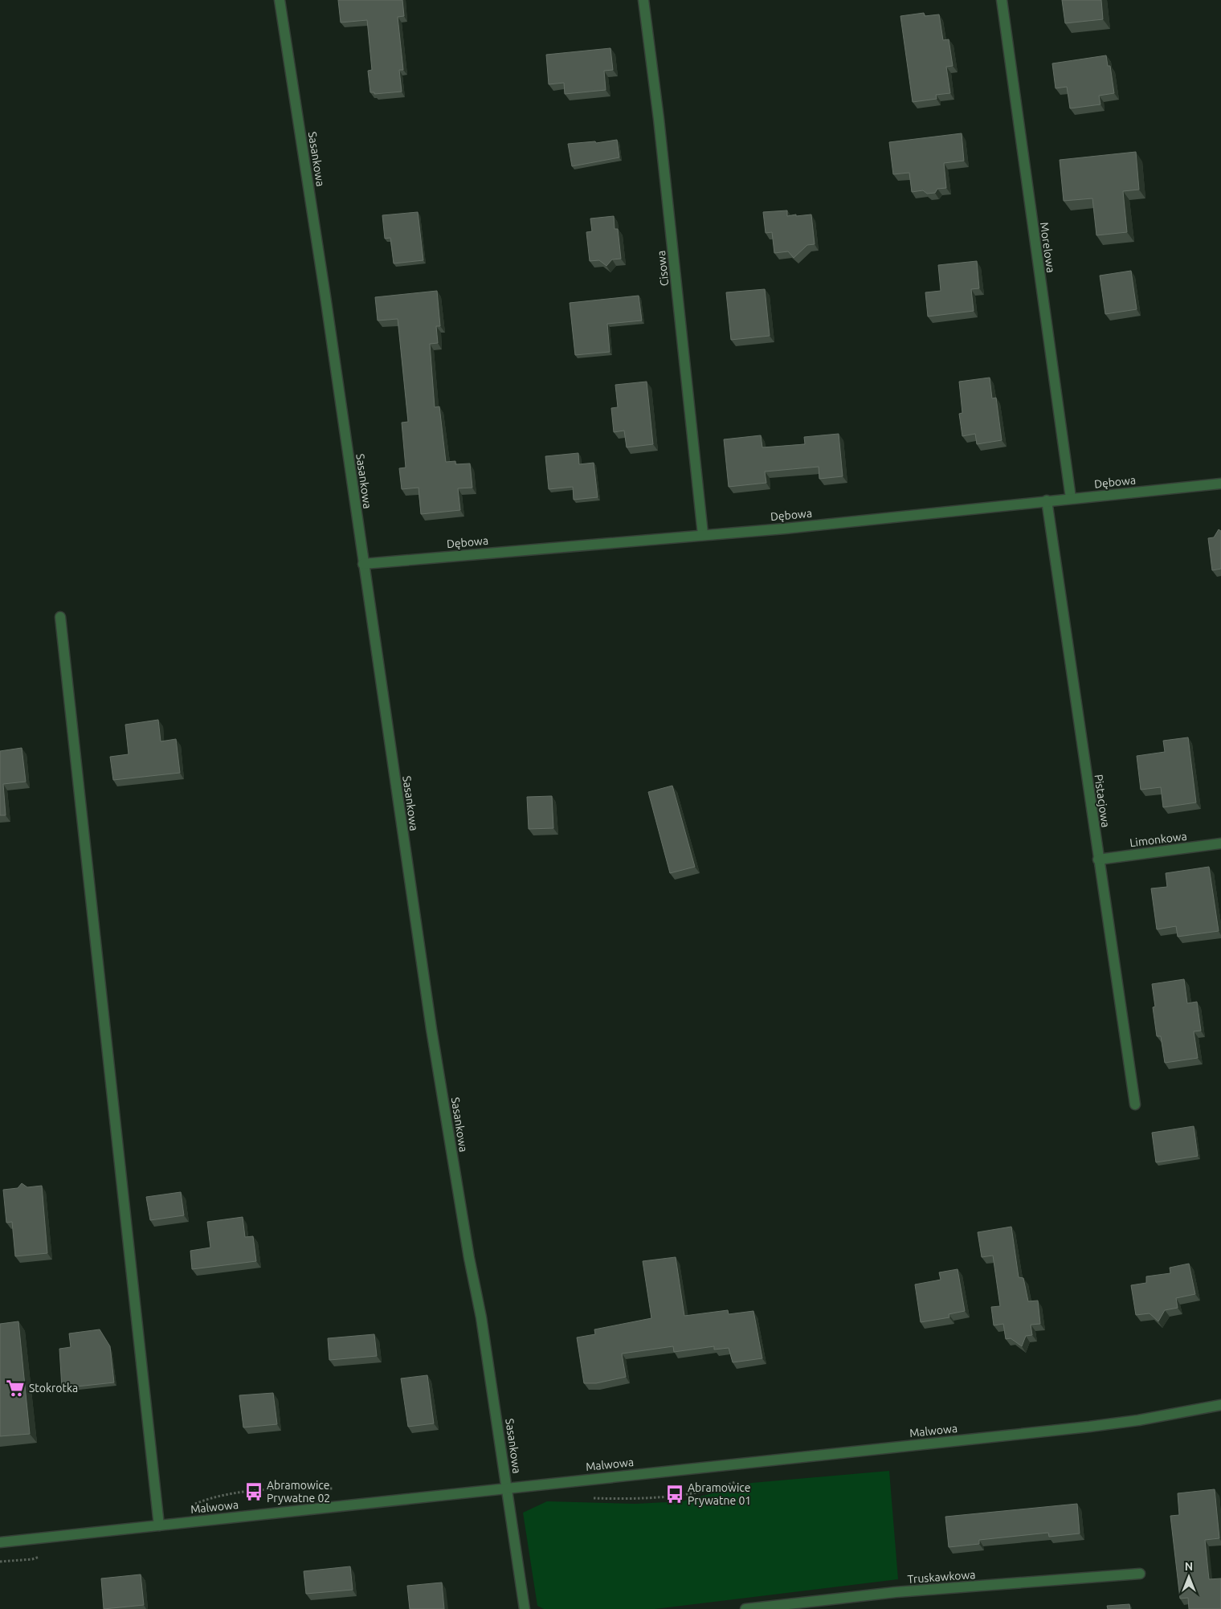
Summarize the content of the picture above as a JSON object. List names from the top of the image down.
{
  "streets": {
    "street": [
      "Sasankowa",
      "Morelowa",
      "Cisowa",
      "Dębowa",
      "Pistacjowa",
      "Limonkowa",
      "Malwowa",
      "Truskawkowa"
    ]
  },
  "crossings": [
    ["Sasankowa", "Dębowa"],
    ["Sasankowa", "Malwowa"],
    ["Morelowa", "Dębowa"],
    ["Cisowa", "Dębowa"],
    ["Dębowa", "Pistacjowa"],
    ["Pistacjowa", "Limonkowa"]
  ],
  "places": {
    "supermarket": ["Stokrotka"],
    "bus stop": ["Abramowice Prywatne 02", "Abramowice Prywatne 01"]
  },
  "north": "top"
}
